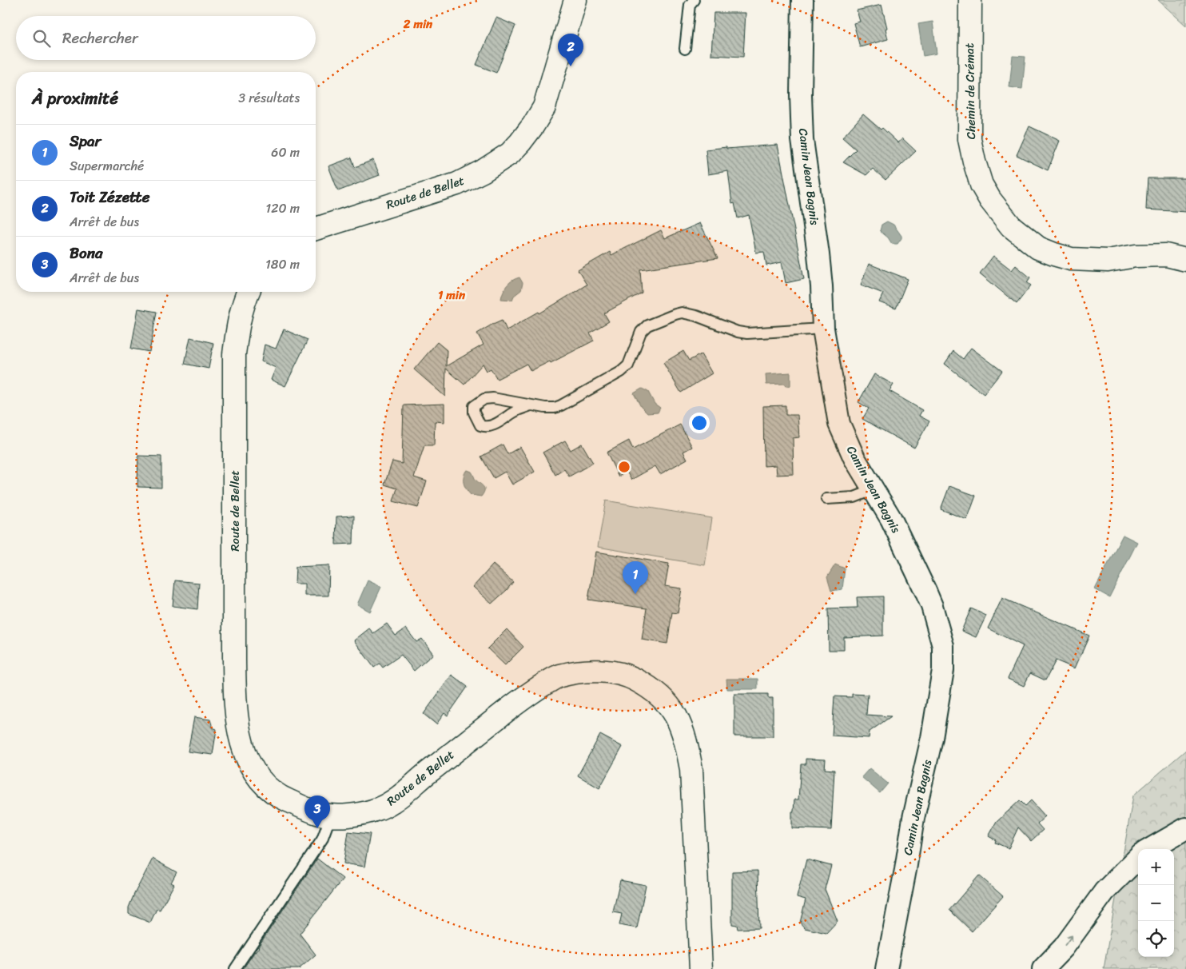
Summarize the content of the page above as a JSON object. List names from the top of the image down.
{
  "streets": {
    "main road": ["Chemin de Crémat", "Route de Bellet"],
    "street": ["Camin Jean Bagnis"]
  },
  "page": {
    "search": "Rechercher",
    "pins": ["2", "1", "3"],
    "heading": ["À proximité", "3 résultats"],
    "list": [
      {
        "mark": "1",
        "name": "Spar",
        "note": "Supermarché",
        "value": "60 m"
      },
      {
        "mark": "2",
        "name": "Toit Zézette",
        "note": "Arrêt de bus",
        "value": "120 m"
      },
      {
        "mark": "3",
        "name": "Bona",
        "note": "Arrêt de bus",
        "value": "180 m"
      }
    ],
    "map_buttons": ["+", "−"]
  },
  "rings": ["2 min", "1 min"]
}
